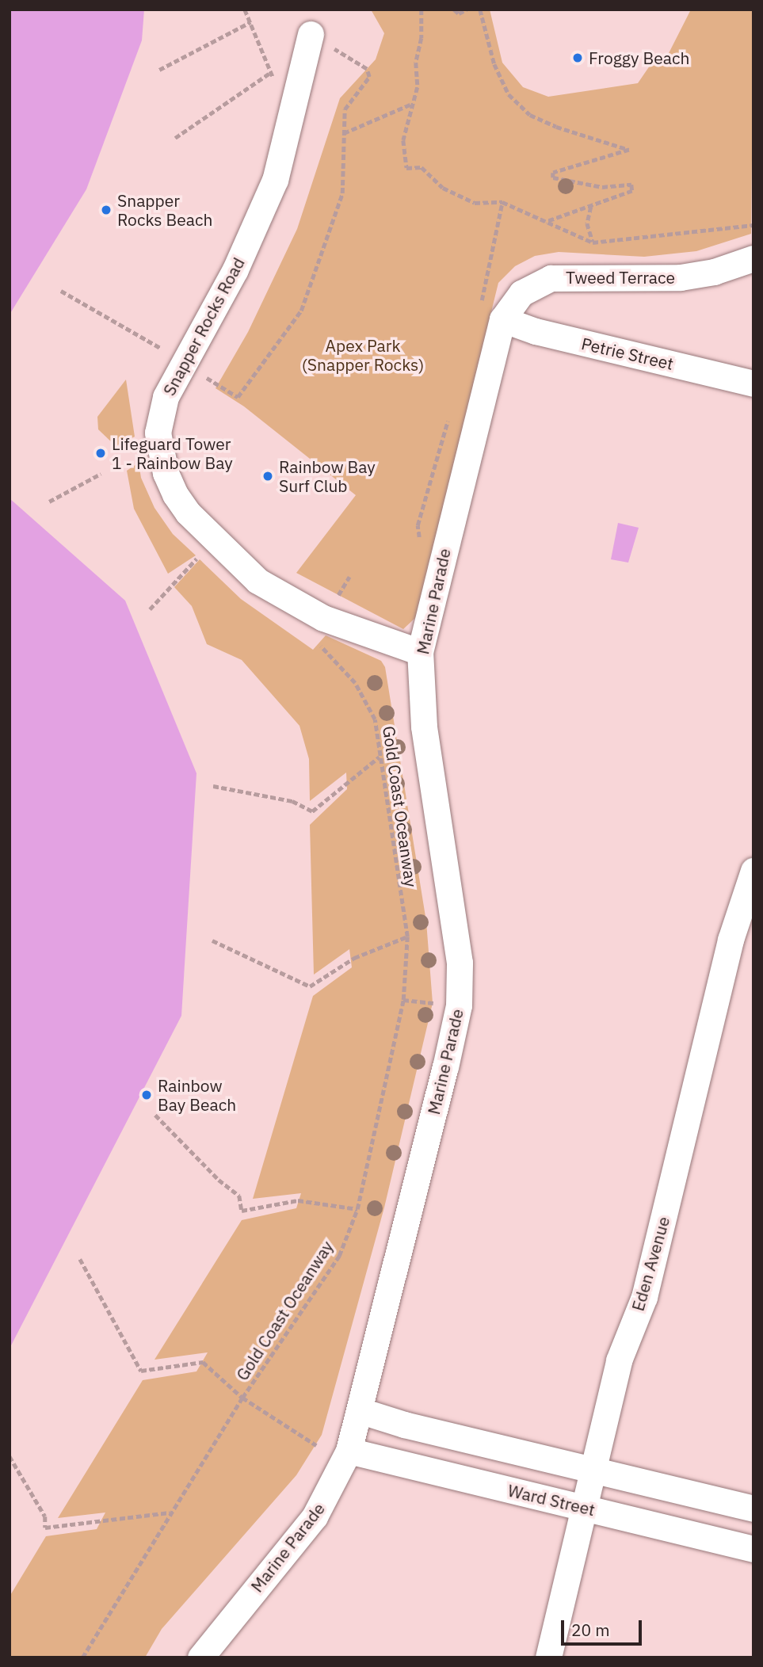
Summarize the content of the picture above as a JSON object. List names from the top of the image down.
{
  "streets": {
    "street": [
      "Tweed Terrace",
      "Snapper Rocks Road",
      "Petrie Street",
      "Marine Parade",
      "Eden Avenue",
      "Ward Street"
    ],
    "path": ["Gold Coast Oceanway"]
  },
  "crossings": [
    ["Tweed Terrace", "Petrie Street"],
    ["Tweed Terrace", "Marine Parade"],
    ["Snapper Rocks Road", "Marine Parade"],
    ["Petrie Street", "Marine Parade"],
    ["Marine Parade", "Ward Street"],
    ["Eden Avenue", "Ward Street"]
  ],
  "parks": ["Apex Park (Snapper Rocks)"],
  "places": [
    "Froggy Beach",
    "Snapper Rocks Beach",
    "Lifeguard Tower 1 - Rainbow Bay",
    "Rainbow Bay Surf Club",
    "Rainbow Bay Beach"
  ],
  "scale_bar": "20 m"
}
